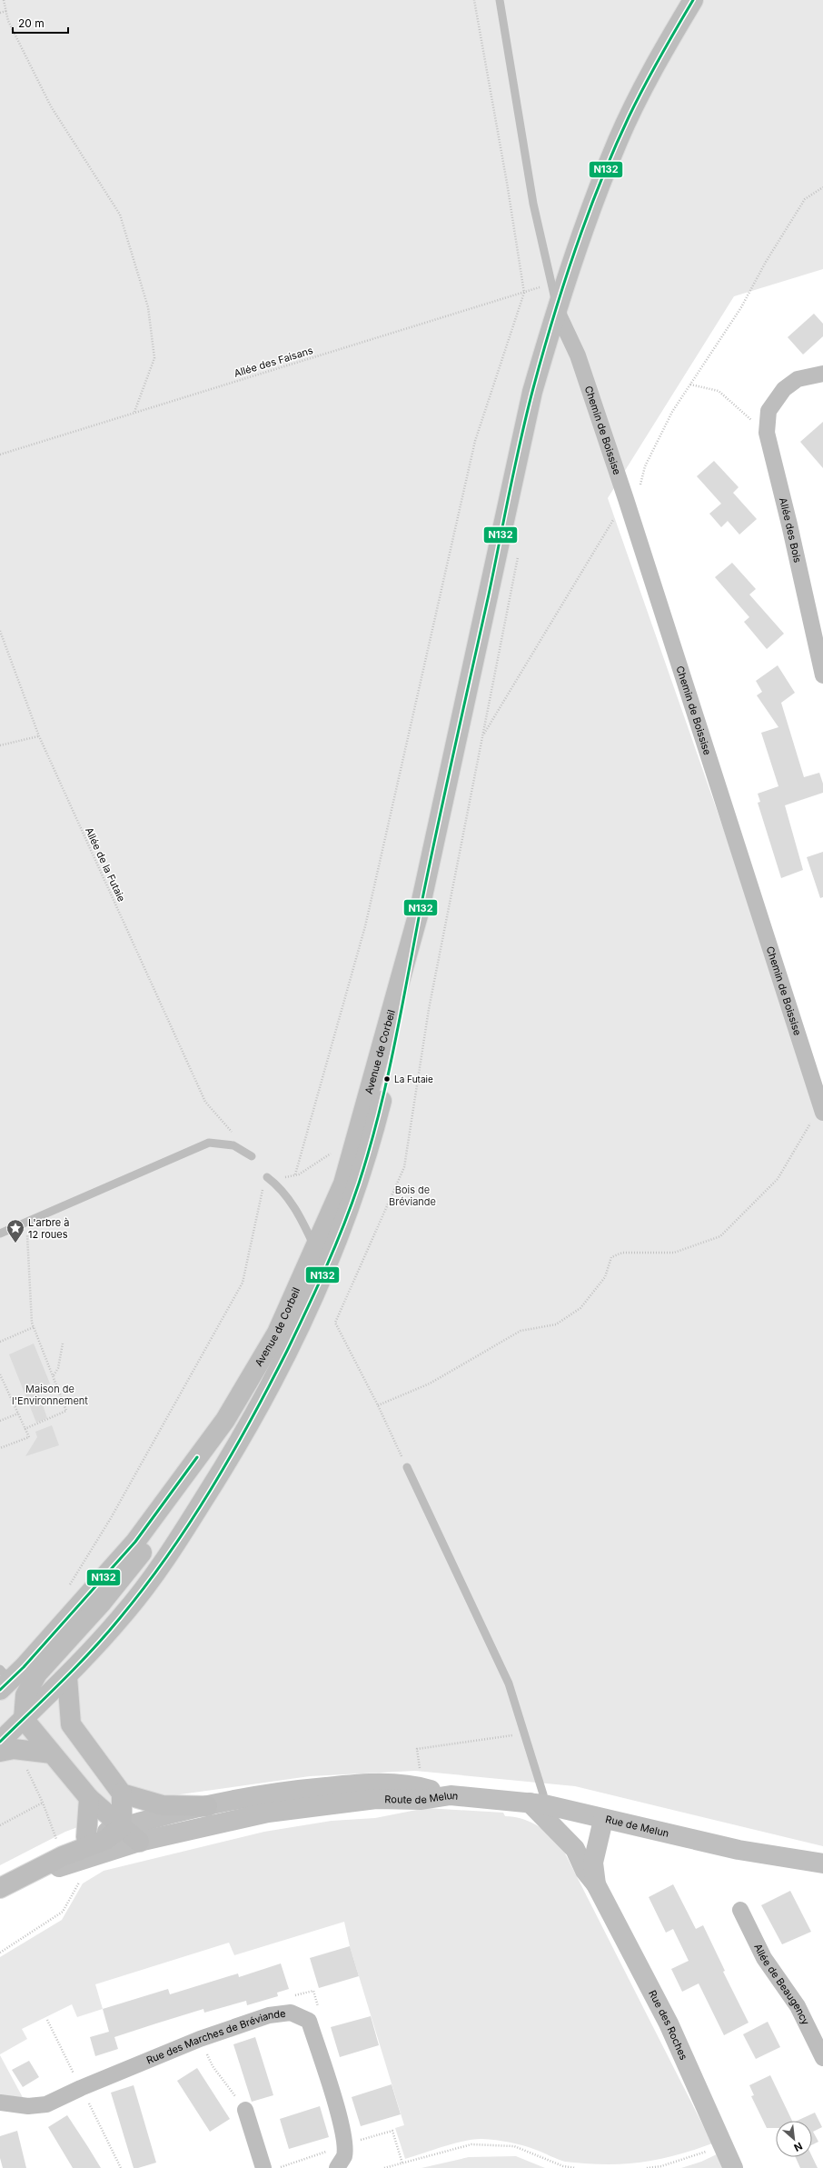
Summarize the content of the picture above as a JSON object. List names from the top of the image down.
{
  "streets": {
    "main road": ["Avenue de Corbeil"],
    "street": [
      "Chemin de Boissise",
      "Allée des Bois",
      "Route de Melun",
      "Rue de Melun",
      "Allée de Beaugency",
      "Rue des Roches",
      "Rue des Marches de Bréviande"
    ],
    "path": ["Allée des Faisans", "Allée de la Futaie"]
  },
  "crossings": [
    ["Chemin de Boissise", "Avenue de Corbeil"],
    ["Route de Melun", "Rue de Melun"],
    ["Rue de Melun", "Rue des Roches"]
  ],
  "parks": ["Bois de Bréviande", "Maison de l'Environnement"],
  "places": {
    "other": ["La Futaie"],
    "place": ["L'arbre à 12 roues"]
  },
  "lines": ["transit line N132"],
  "scale_bar": "20 m",
  "north": "bottom right"
}
